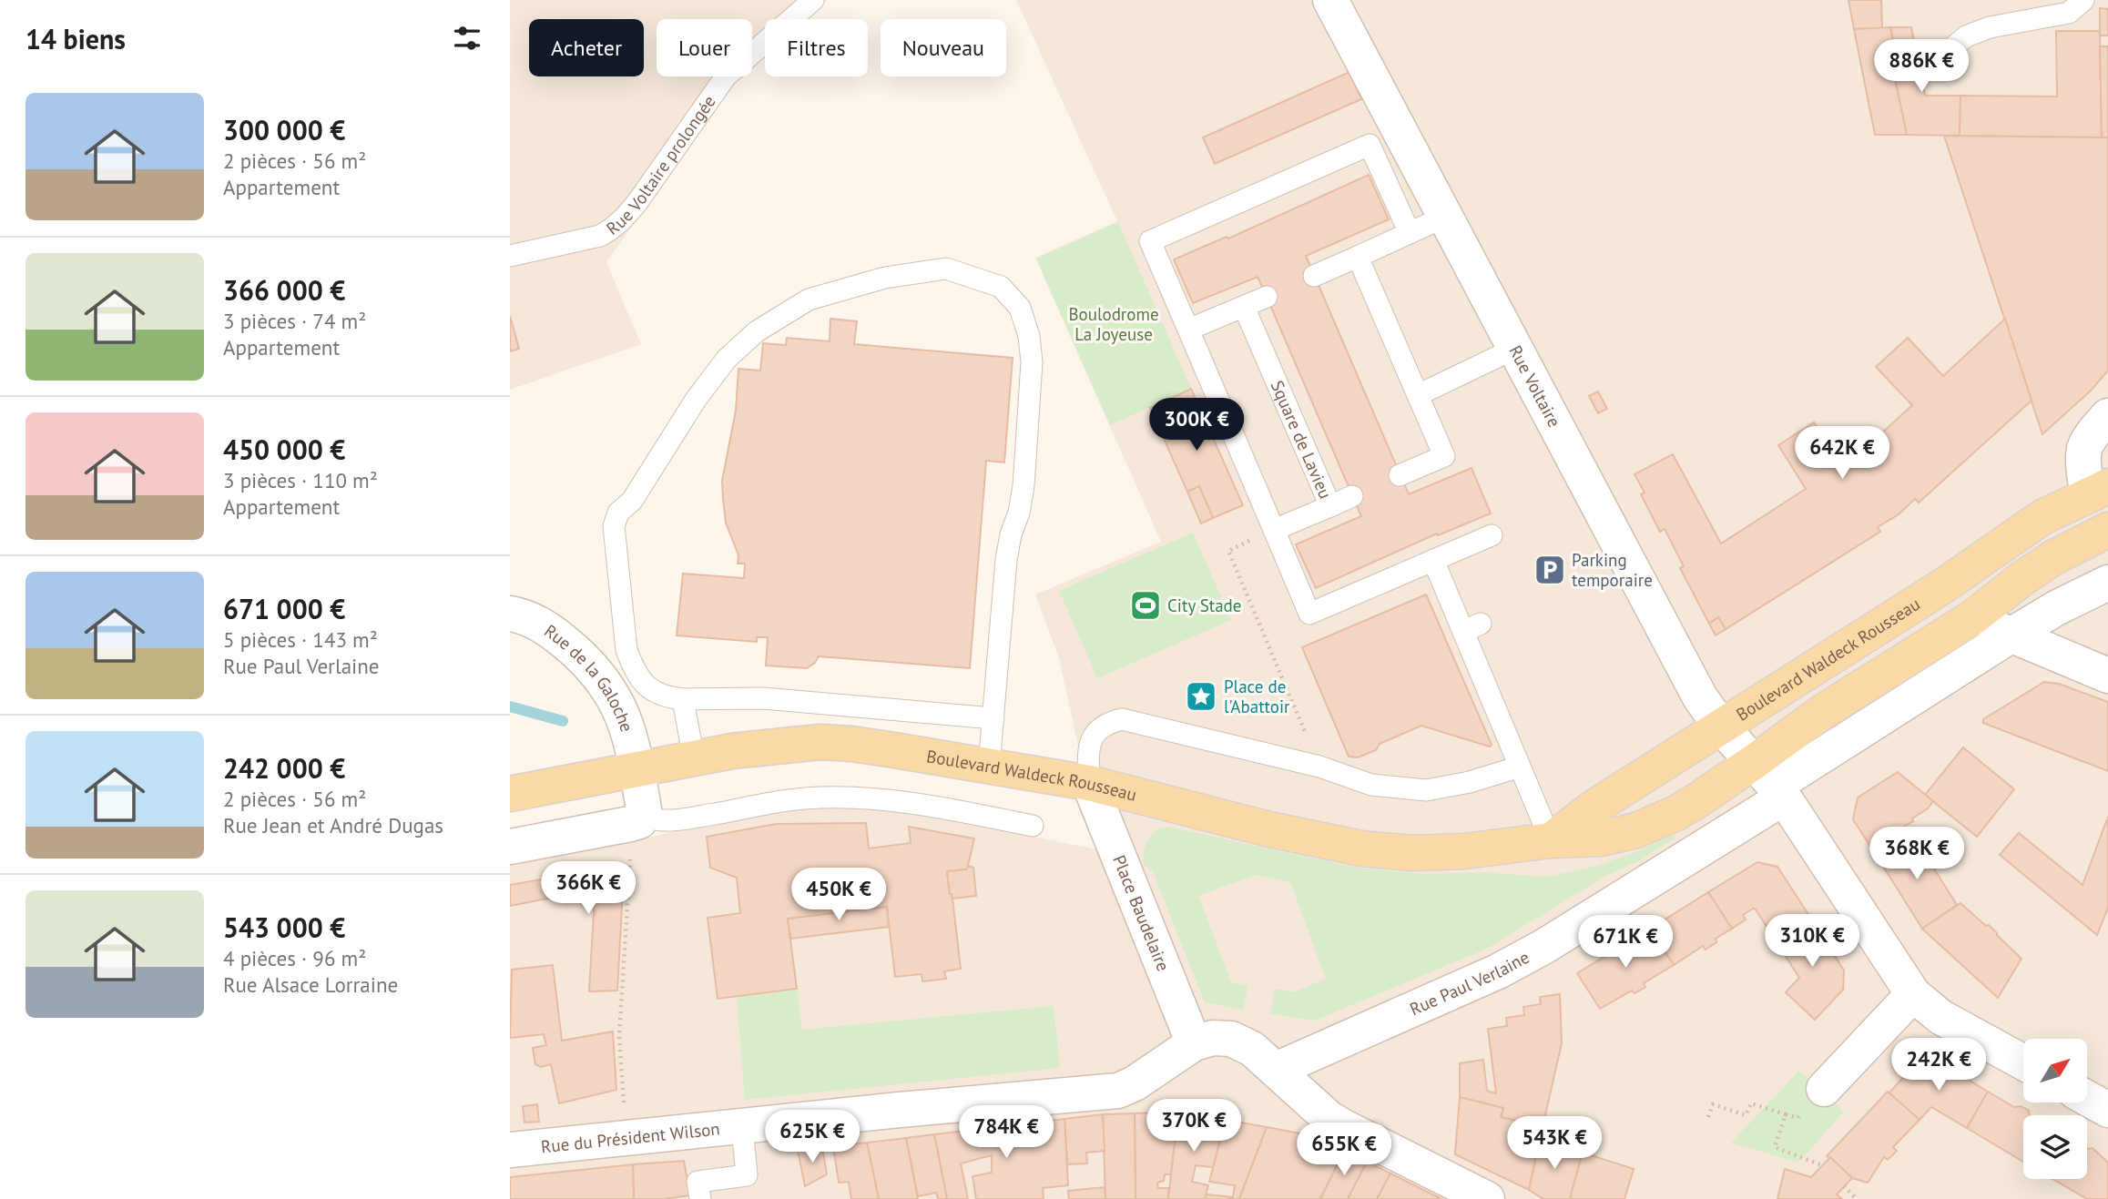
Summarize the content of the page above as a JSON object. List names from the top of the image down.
{
  "streets": {
    "main road": ["Boulevard Waldeck Rousseau"],
    "street": [
      "Rue Voltaire",
      "Rue de la Galoche",
      "Place Baudelaire",
      "Rue Paul Verlaine",
      "Rue du Président Wilson"
    ],
    "lane": ["Rue Voltaire prolongée", "Square de Lavieu"]
  },
  "crossings": [
    ["Rue Voltaire", "Boulevard Waldeck Rousseau"],
    ["Rue Voltaire", "Rue Paul Verlaine"],
    ["Boulevard Waldeck Rousseau", "Rue de la Galoche"],
    ["Boulevard Waldeck Rousseau", "Place Baudelaire"],
    ["Boulevard Waldeck Rousseau", "Rue Paul Verlaine"],
    ["Place Baudelaire", "Rue du Président Wilson"],
    ["Rue Paul Verlaine", "Rue du Président Wilson"]
  ],
  "parks": ["Boulodrome La Joyeuse"],
  "places": {
    "parking": ["Parking temporaire"],
    "sports": ["City Stade"],
    "place": ["Place de l'Abattoir"]
  },
  "north": "top right",
  "page": {
    "heading": "14 biens",
    "chip": [
      "Acheter",
      "Louer",
      "Filtres",
      "Nouveau"
    ],
    "price": [
      "886K €",
      "300K €",
      "642K €",
      "368K €",
      "366K €",
      "450K €",
      "310K €",
      "671K €",
      "242K €",
      "370K €",
      "784K €",
      "625K €",
      "543K €",
      "655K €"
    ],
    "list": [
      {
        "name": "300 000 €",
        "note": "2 pièces · 56 m² · Appartement"
      },
      {
        "name": "366 000 €",
        "note": "3 pièces · 74 m² · Appartement"
      },
      {
        "name": "450 000 €",
        "note": "3 pièces · 110 m² · Appartement"
      },
      {
        "name": "671 000 €",
        "note": "5 pièces · 143 m² · Rue Paul Verlaine"
      },
      {
        "name": "242 000 €",
        "note": "2 pièces · 56 m² · Rue Jean et André Dugas"
      },
      {
        "name": "543 000 €",
        "note": "4 pièces · 96 m² · Rue Alsace Lorraine"
      }
    ]
  }
}
